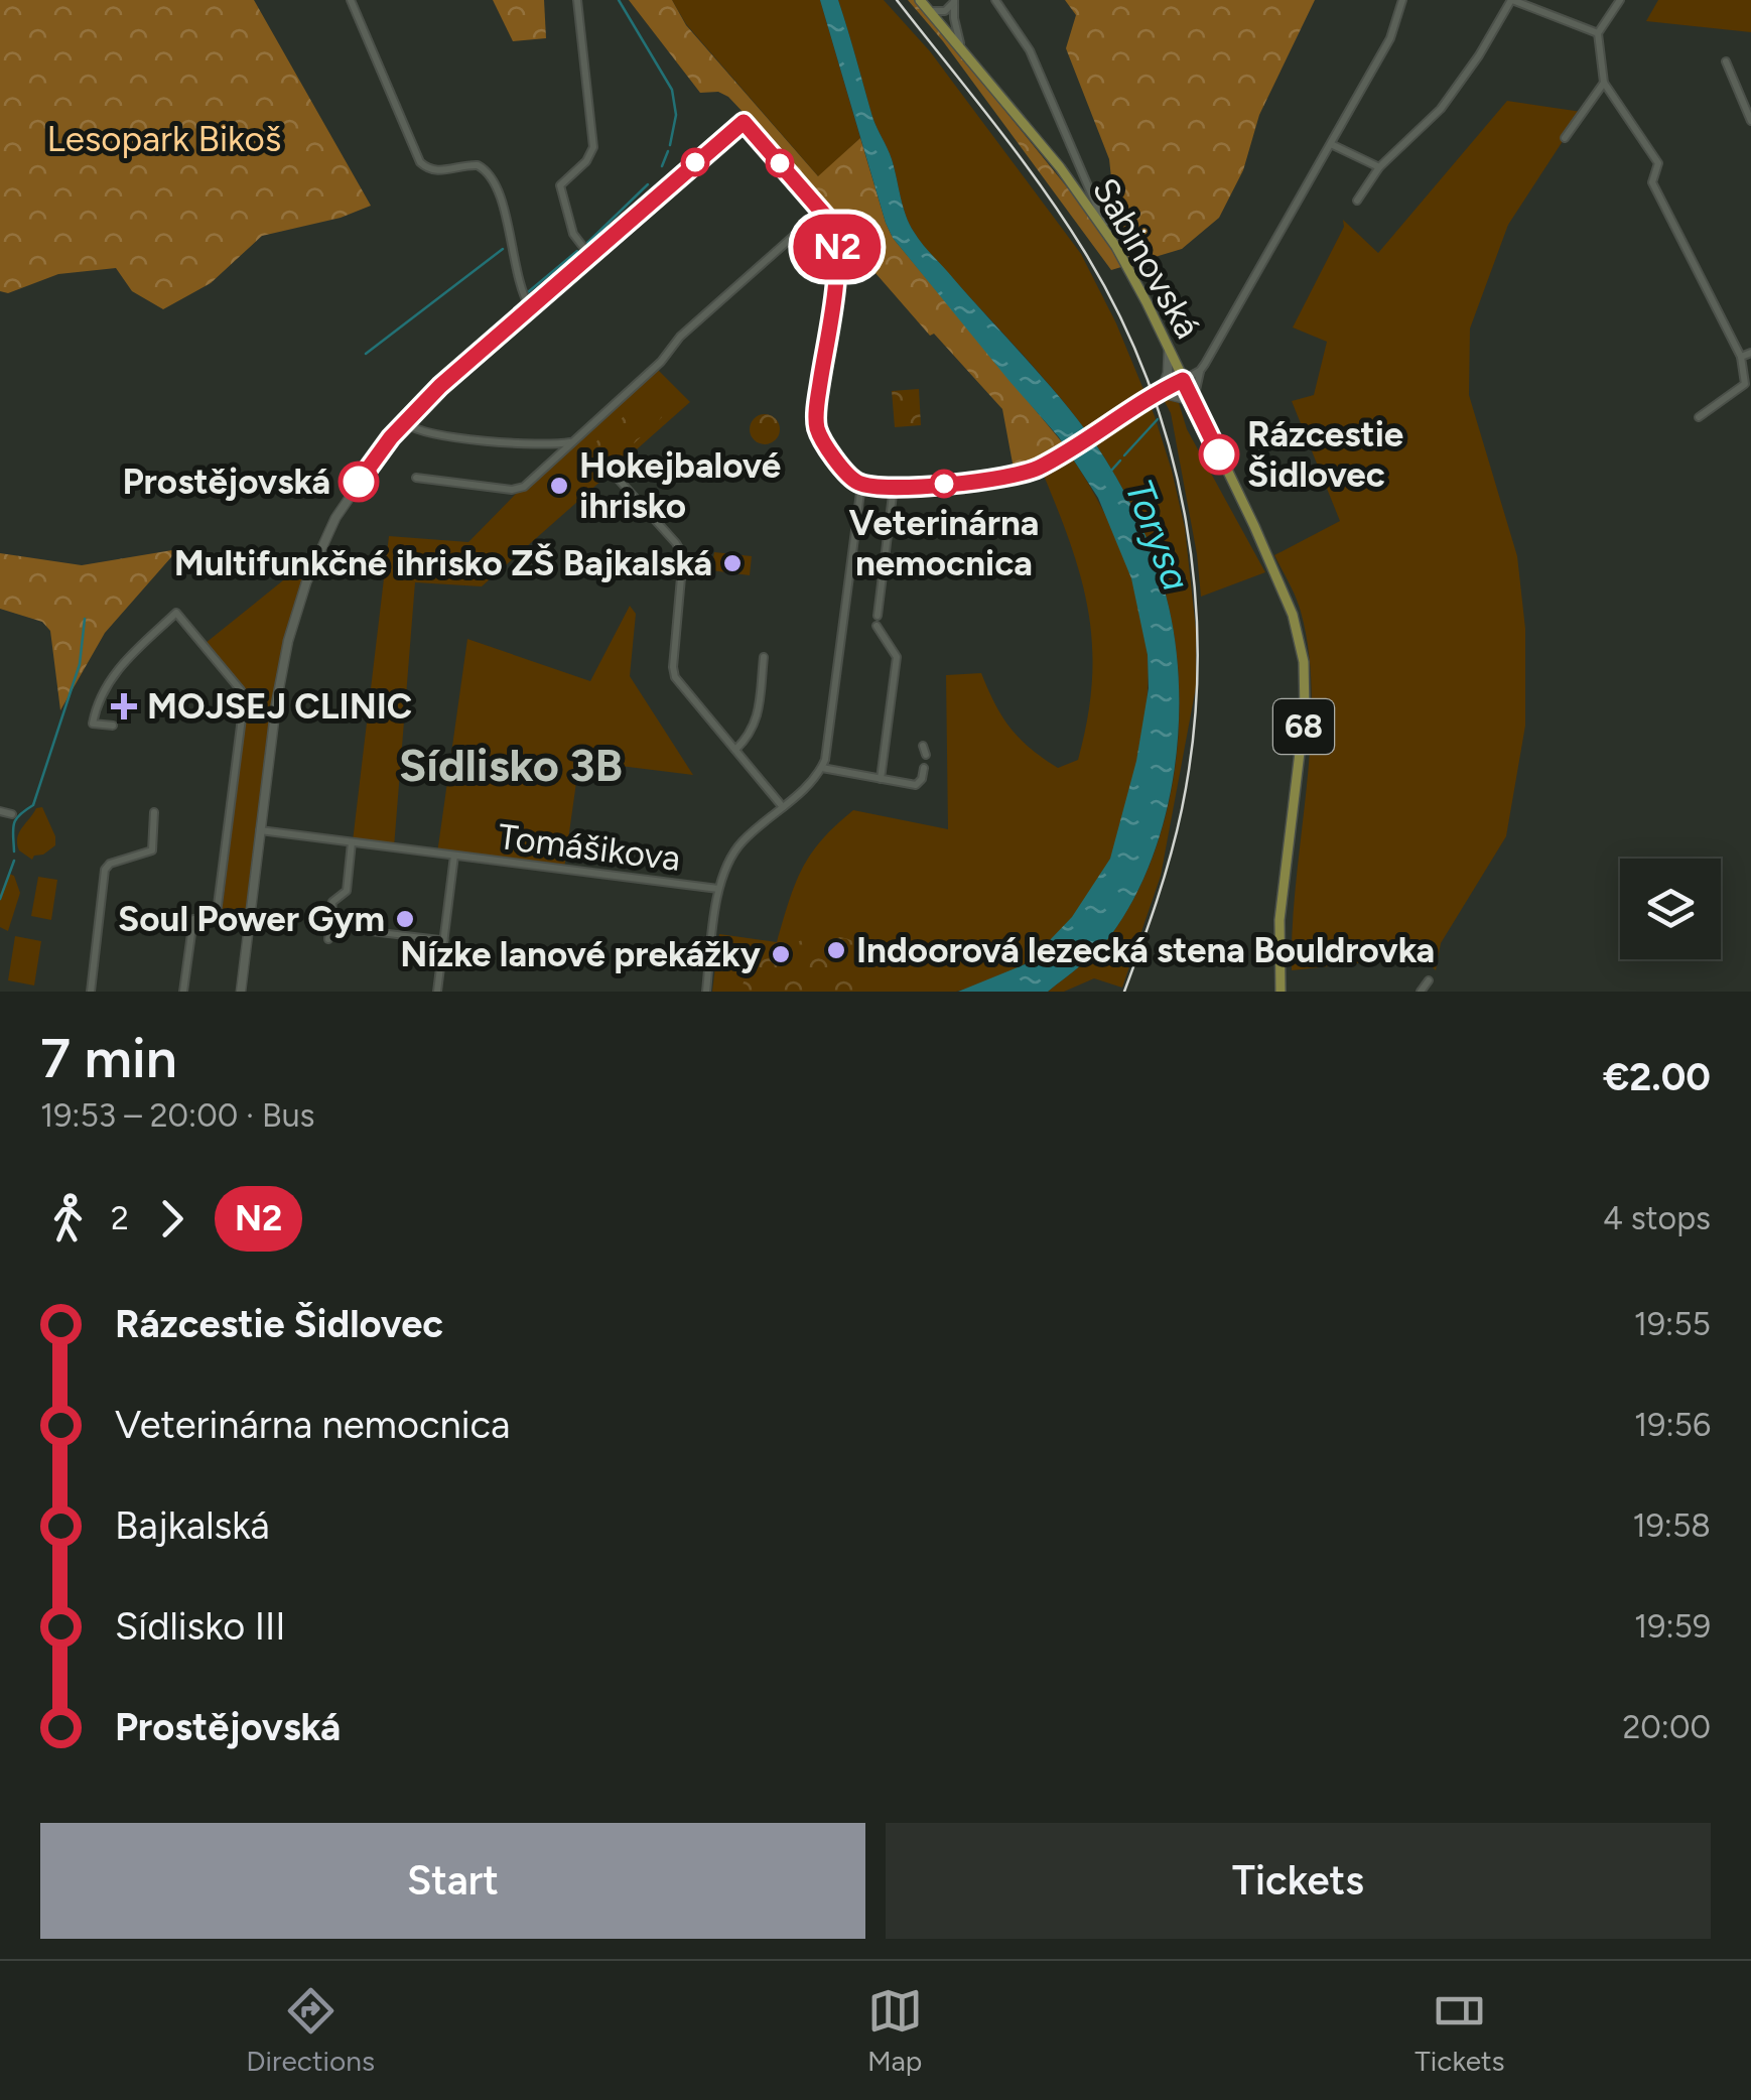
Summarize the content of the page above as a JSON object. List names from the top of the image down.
{
  "streets": {
    "main road": ["Sabinovská", "68"],
    "street": ["Tomášikova"]
  },
  "districts": ["Sídlisko 3B"],
  "water": ["Torysa"],
  "parks": ["Lesopark Bikoš"],
  "places": {
    "other": [
      "Rázcestie Šidlovec",
      "Prostějovská",
      "Veterinárna nemocnica",
      "Hokejbalové ihrisko",
      "Multifunkčné ihrisko ZŠ Bajkalská",
      "Soul Power Gym",
      "Indoorová lezecká stena Bouldrovka",
      "Nízke lanové prekážky"
    ],
    "health": ["MOJSEJ CLINIC"]
  },
  "lines": ["bus line N2"],
  "page": {
    "on_map": "N2",
    "heading": ["7 min", "19:53 – 20:00 · Bus", "€2.00"],
    "legs": ["2", "N2", "4 stops"],
    "list": [
      {
        "name": "Rázcestie Šidlovec",
        "value": "19:55"
      },
      {
        "name": "Veterinárna nemocnica",
        "value": "19:56"
      },
      {
        "name": "Bajkalská",
        "value": "19:58"
      },
      {
        "name": "Sídlisko III",
        "value": "19:59"
      },
      {
        "name": "Prostějovská",
        "value": "20:00"
      }
    ],
    "buttons": ["Start", "Tickets"],
    "tabs": ["Directions", "Map", "Tickets"]
  }
}
